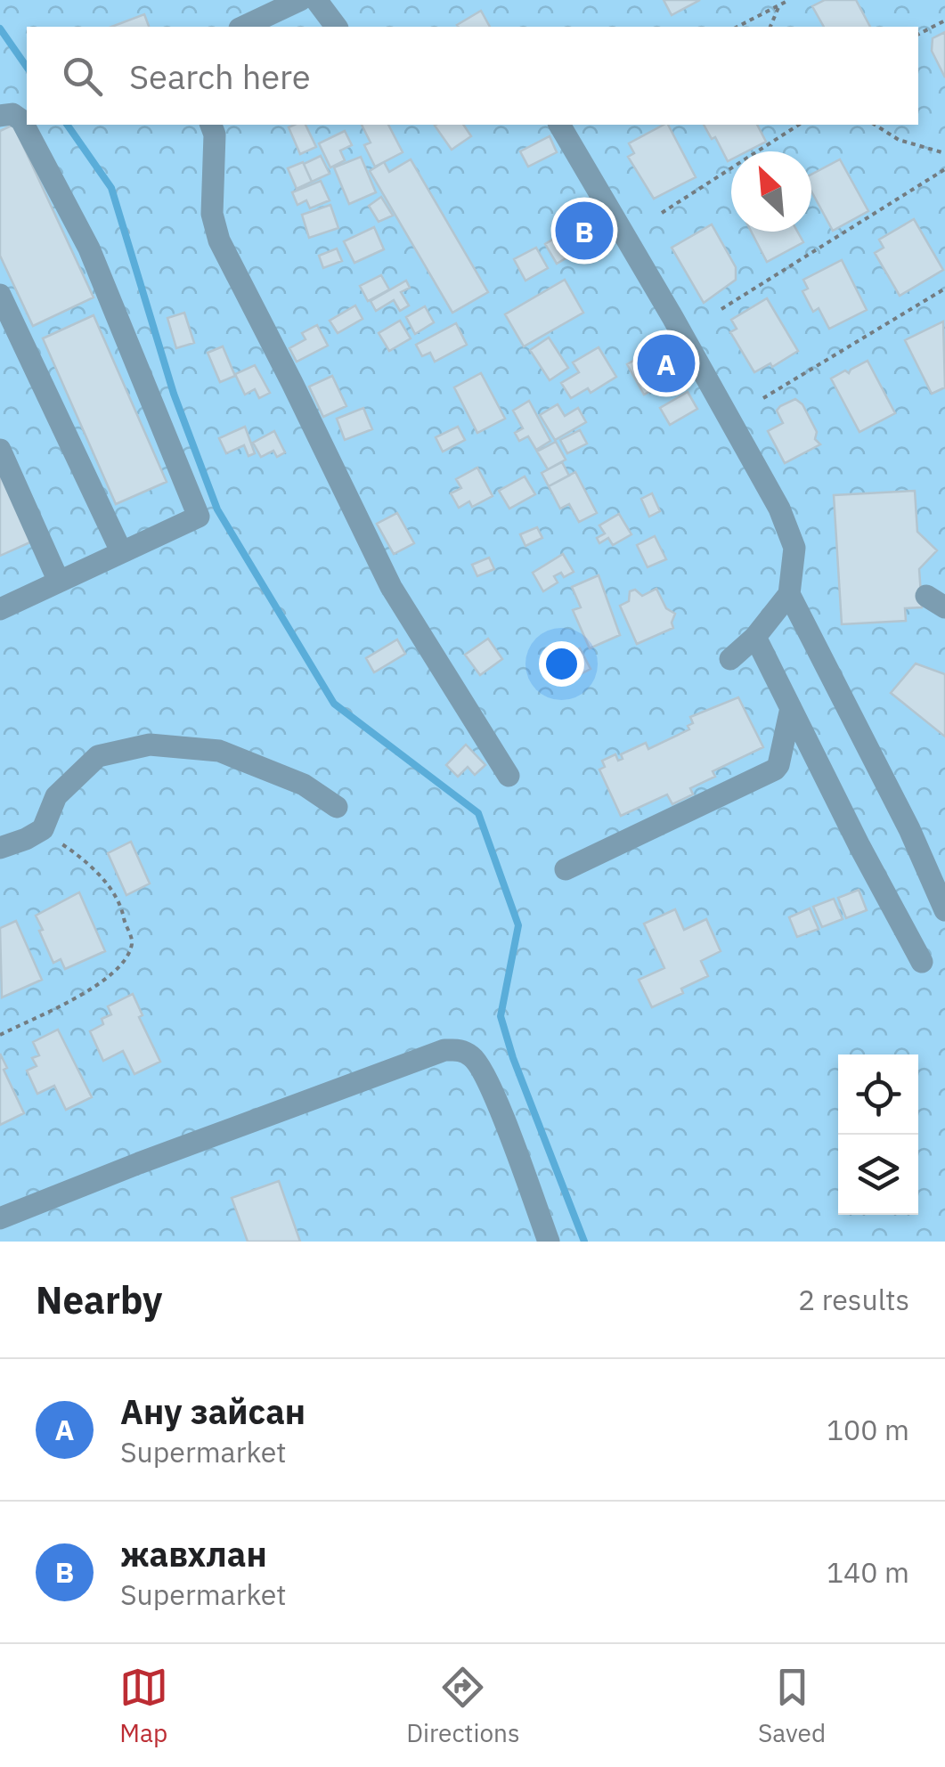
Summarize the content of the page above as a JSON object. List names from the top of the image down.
{
  "north": "top left",
  "page": {
    "search": "Search here",
    "pins": ["B", "A"],
    "heading": ["Nearby", "2 results"],
    "list": [
      {
        "mark": "A",
        "name": "Ану зайсан",
        "note": "Supermarket",
        "value": "100 m"
      },
      {
        "mark": "B",
        "name": "жавхлан",
        "note": "Supermarket",
        "value": "140 m"
      }
    ],
    "nav": ["Map", "Directions", "Saved"]
  }
}
